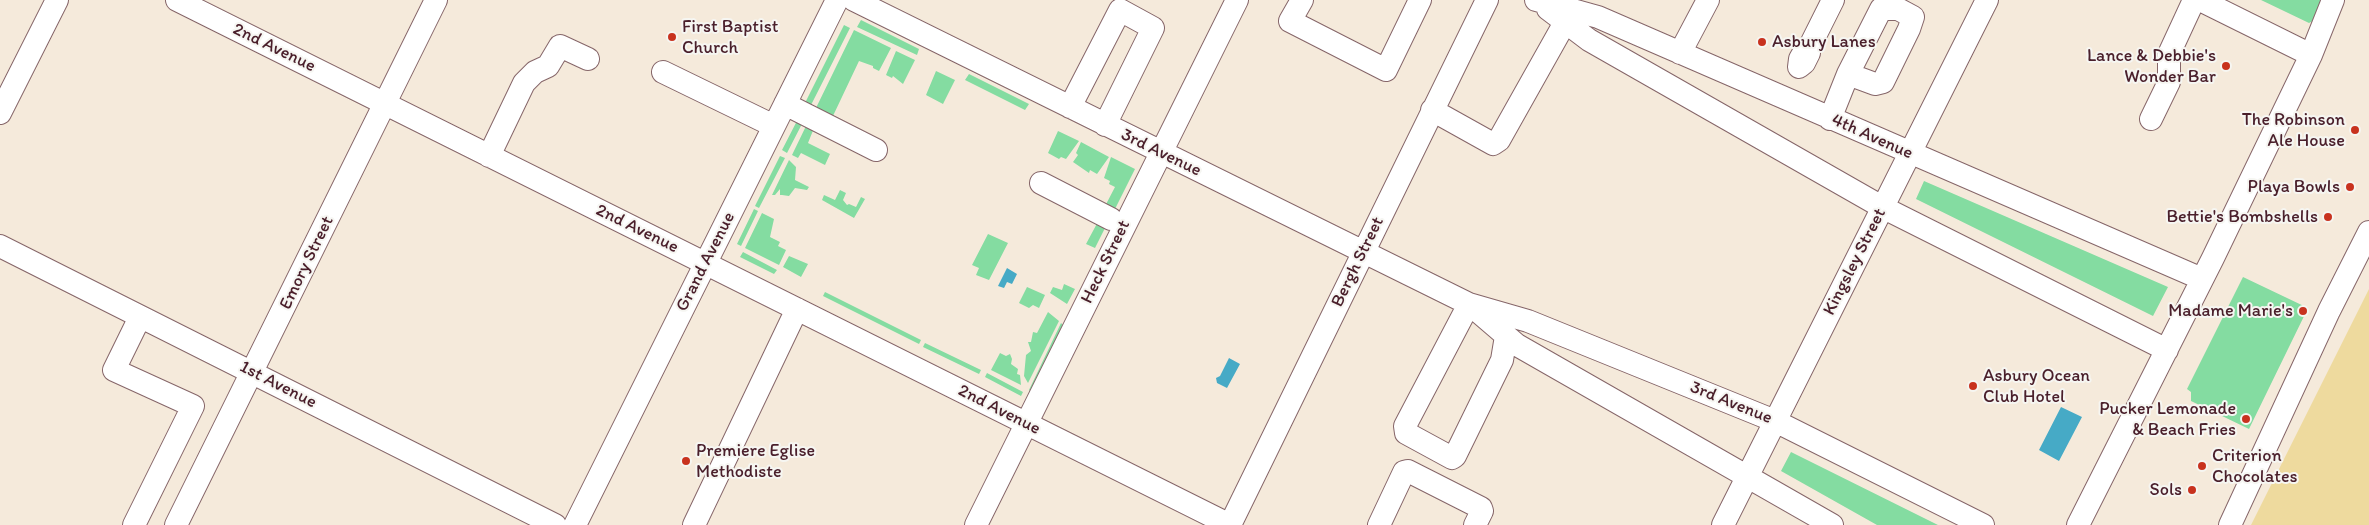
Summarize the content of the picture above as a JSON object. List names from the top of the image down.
{
  "streets": {
    "street": [
      "2nd Avenue",
      "4th Avenue",
      "3rd Avenue",
      "Grand Avenue",
      "Heck Street",
      "Bergh Street",
      "Kingsley Street",
      "Emory Street",
      "1st Avenue"
    ]
  },
  "crossings": [
    ["2nd Avenue", "Grand Avenue"],
    ["2nd Avenue", "Heck Street"],
    ["2nd Avenue", "Bergh Street"],
    ["2nd Avenue", "Emory Street"],
    ["4th Avenue", "Kingsley Street"],
    ["3rd Avenue", "Heck Street"],
    ["3rd Avenue", "Bergh Street"],
    ["3rd Avenue", "Kingsley Street"],
    ["Emory Street", "1st Avenue"]
  ],
  "places": [
    "First Baptist Church",
    "Asbury Lanes",
    "Lance & Debbie's Wonder Bar",
    "The Robinson Ale House",
    "Playa Bowls",
    "Bettie's Bombshells",
    "Madame Marie's",
    "Asbury Ocean Club Hotel",
    "Pucker Lemonade & Beach Fries",
    "Premiere Eglise Methodiste",
    "Criterion Chocolates",
    "Sols"
  ]
}
